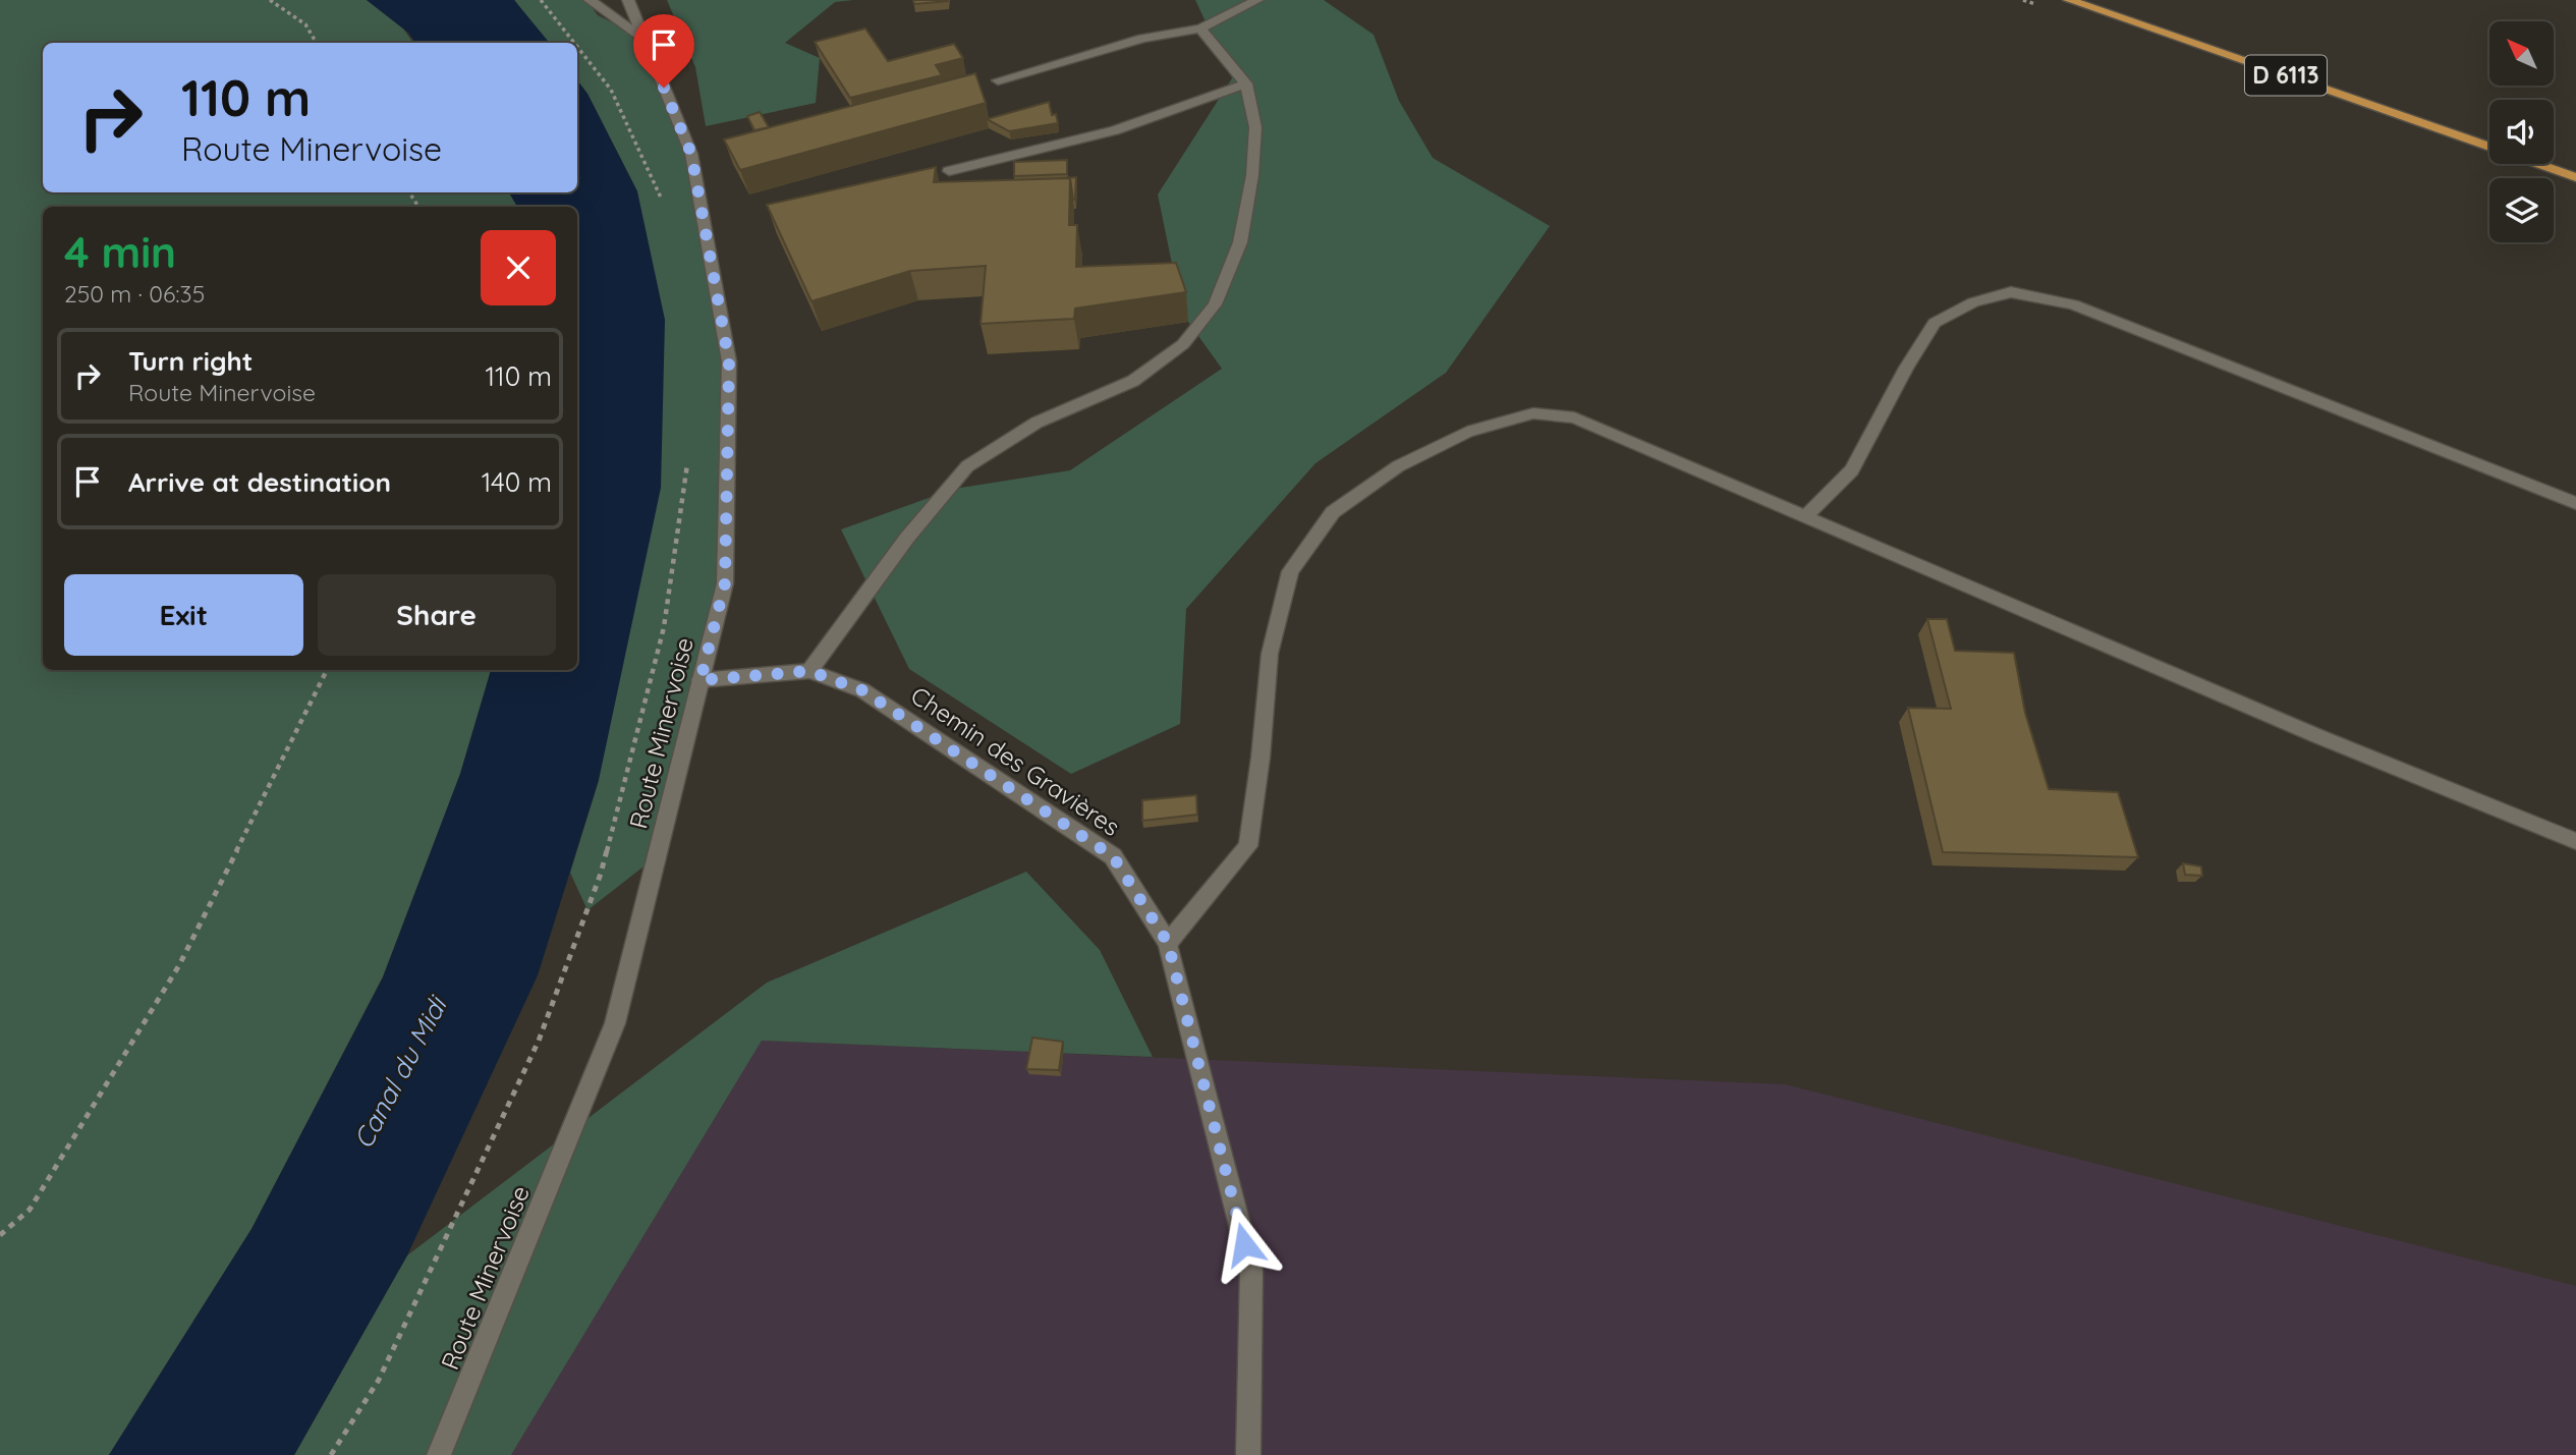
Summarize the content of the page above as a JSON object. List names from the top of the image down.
{
  "streets": {
    "main road": ["D 6113", "Route Minervoise", "Chemin des Gravières"]
  },
  "crossings": [
    ["Route Minervoise", "Chemin des Gravières"]
  ],
  "water": ["Canal du Midi"],
  "north": "top left",
  "page": {
    "turn": ["110 m", "Route Minervoise"],
    "heading": ["4 min", "250 m · 06:35"],
    "list": [
      {
        "name": "Turn right",
        "note": "Route Minervoise",
        "value": "110 m"
      },
      {
        "name": "Arrive at destination",
        "value": "140 m"
      }
    ],
    "buttons": ["Exit", "Share"]
  }
}
